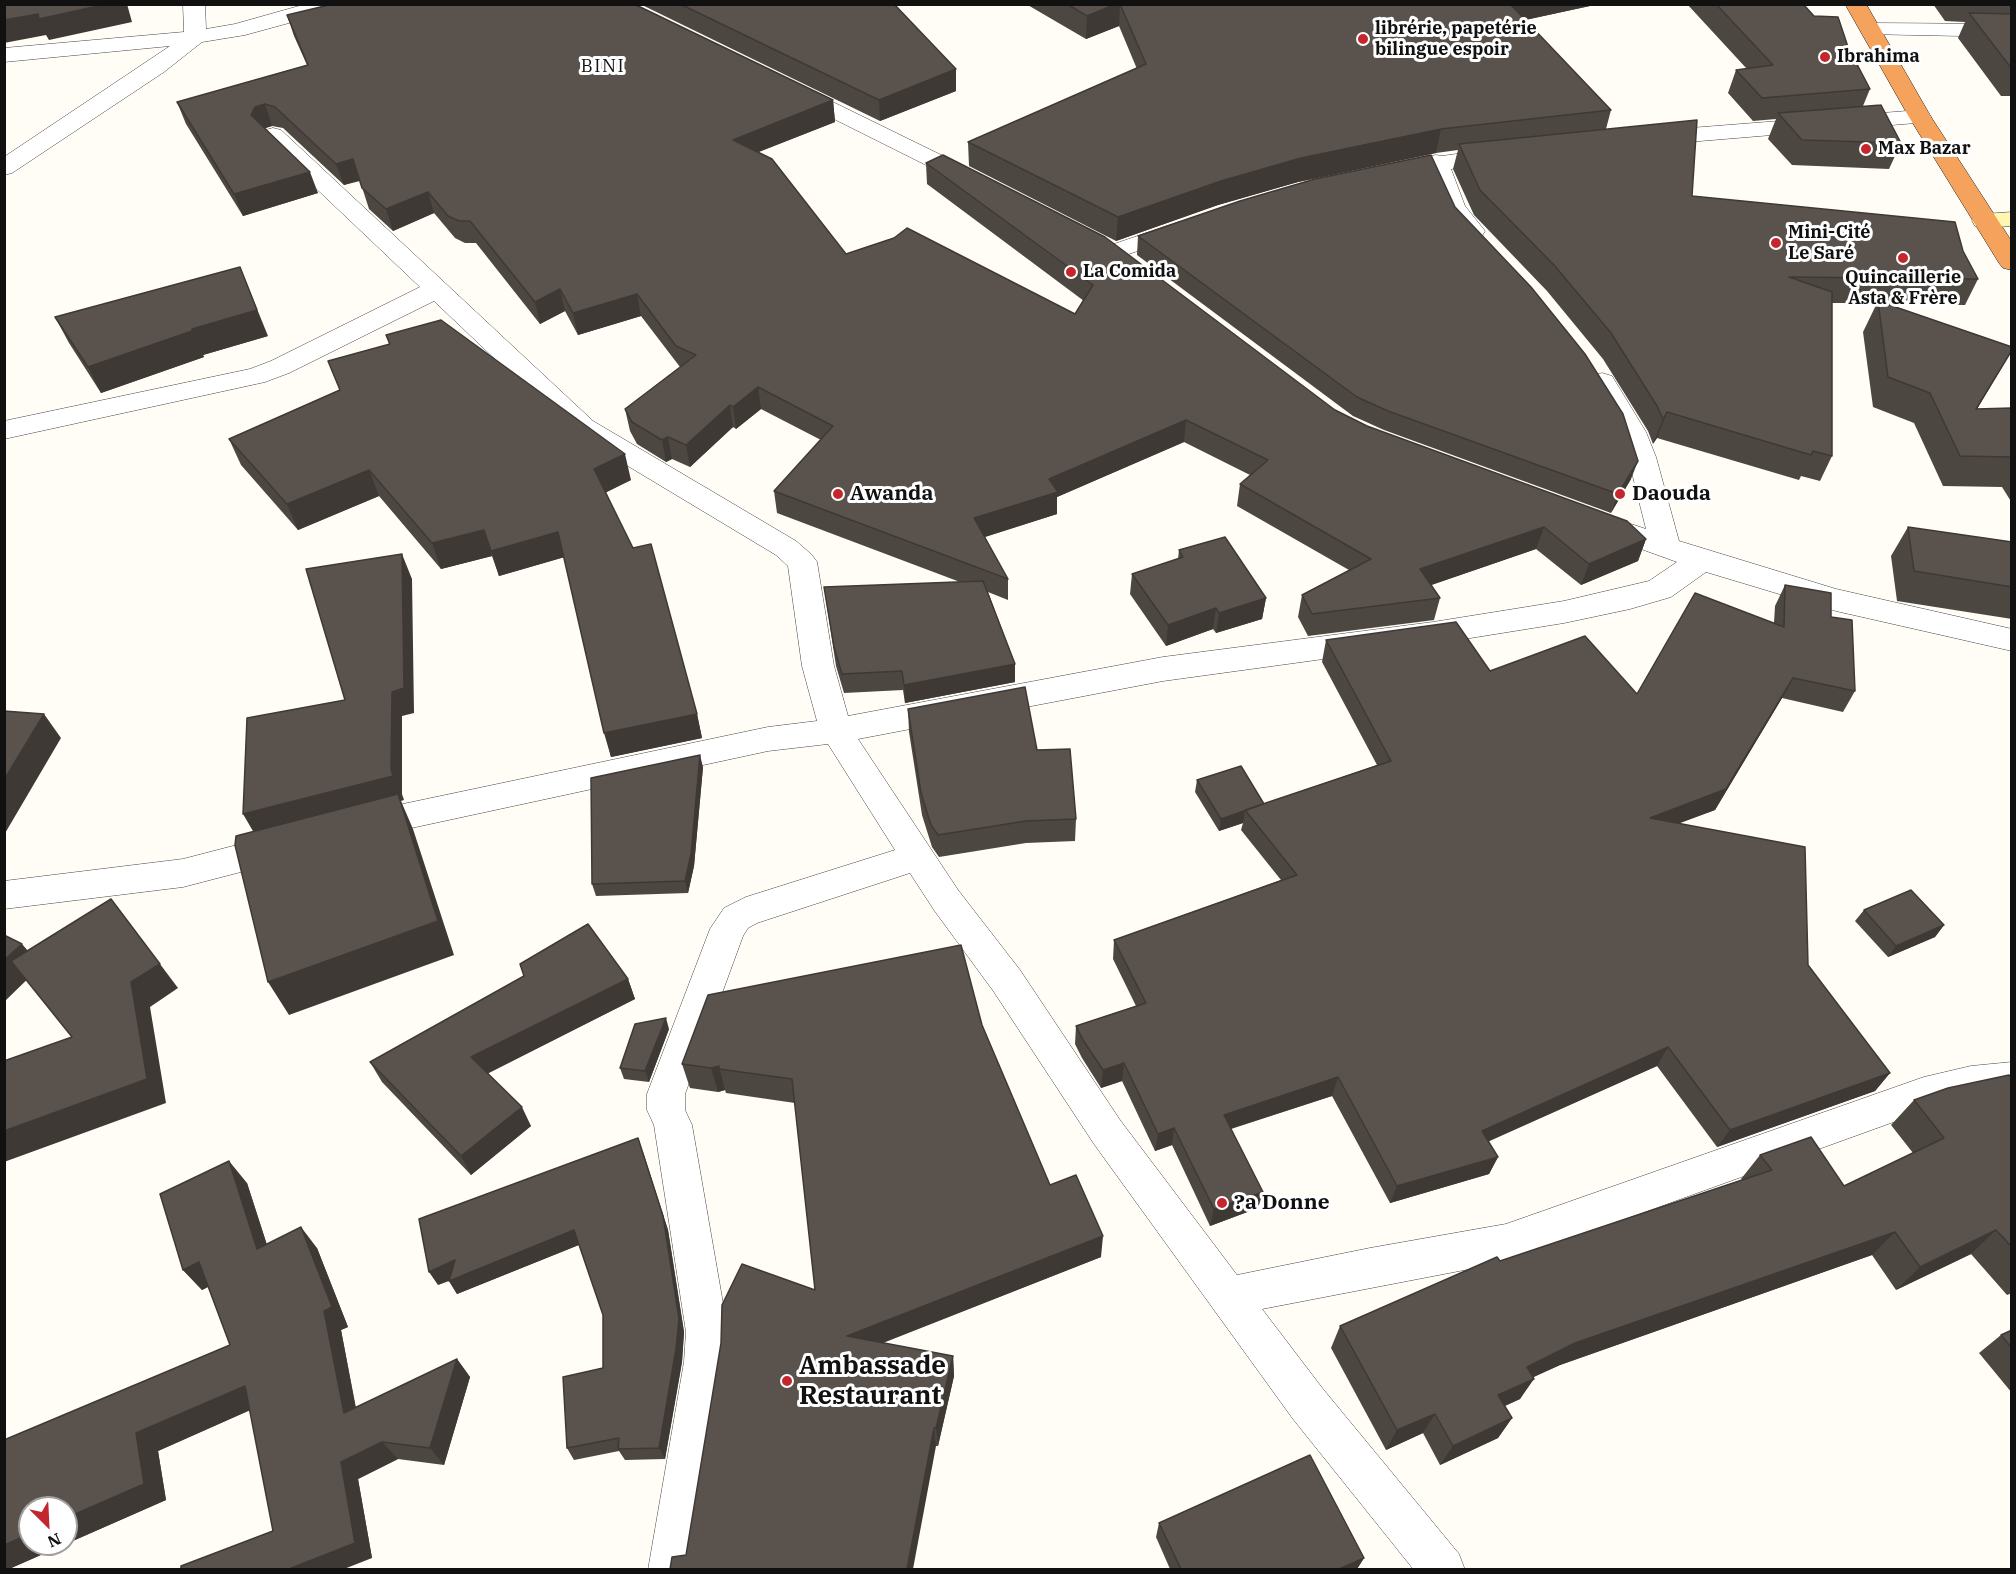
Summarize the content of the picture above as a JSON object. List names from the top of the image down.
{
  "districts": ["BINI"],
  "places": [
    "librérie, papetérie bilingue espoir",
    "Ibrahima",
    "Max Bazar",
    "Mini-Cité Le Saré",
    "Quincaillerie Asta & Frère",
    "La Comida",
    "Awanda",
    "Daouda",
    "?a Donne",
    "Ambassade Restaurant"
  ],
  "north": "bottom right"
}
